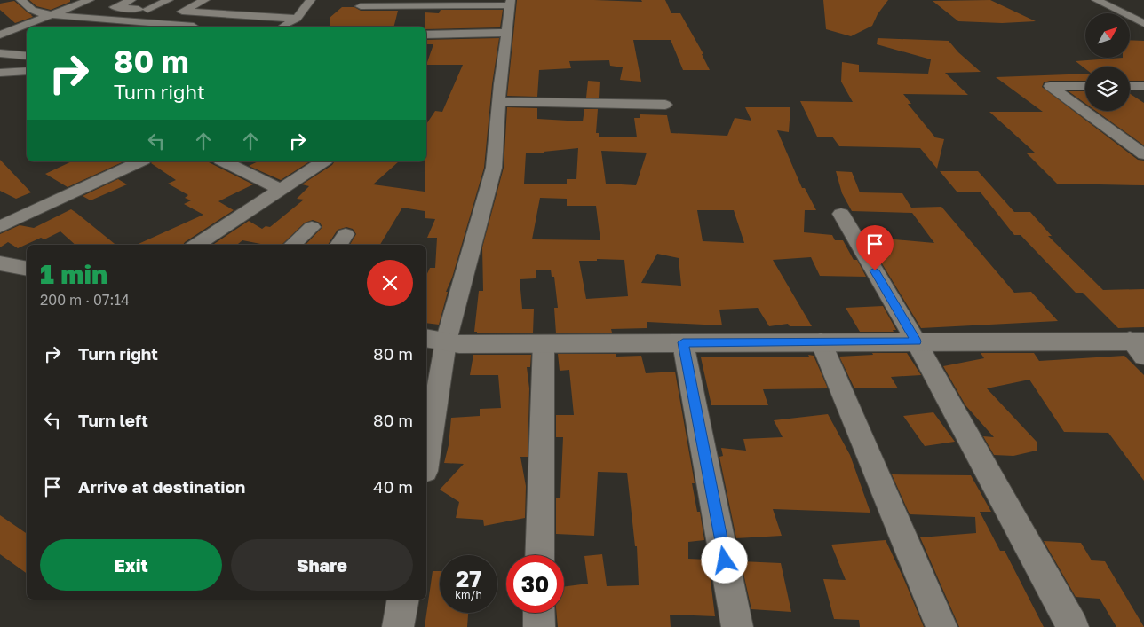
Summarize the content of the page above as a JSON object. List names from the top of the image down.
{
  "north": "top right",
  "page": {
    "turn": ["80 m", "Turn right"],
    "heading": ["1 min", "200 m · 07:14"],
    "list": [
      {
        "name": "Turn right",
        "value": "80 m"
      },
      {
        "name": "Turn left",
        "value": "80 m"
      },
      {
        "name": "Arrive at destination",
        "value": "40 m"
      }
    ],
    "buttons": ["Exit", "Share"],
    "speed": "27 km/h",
    "limit": "30"
  }
}
